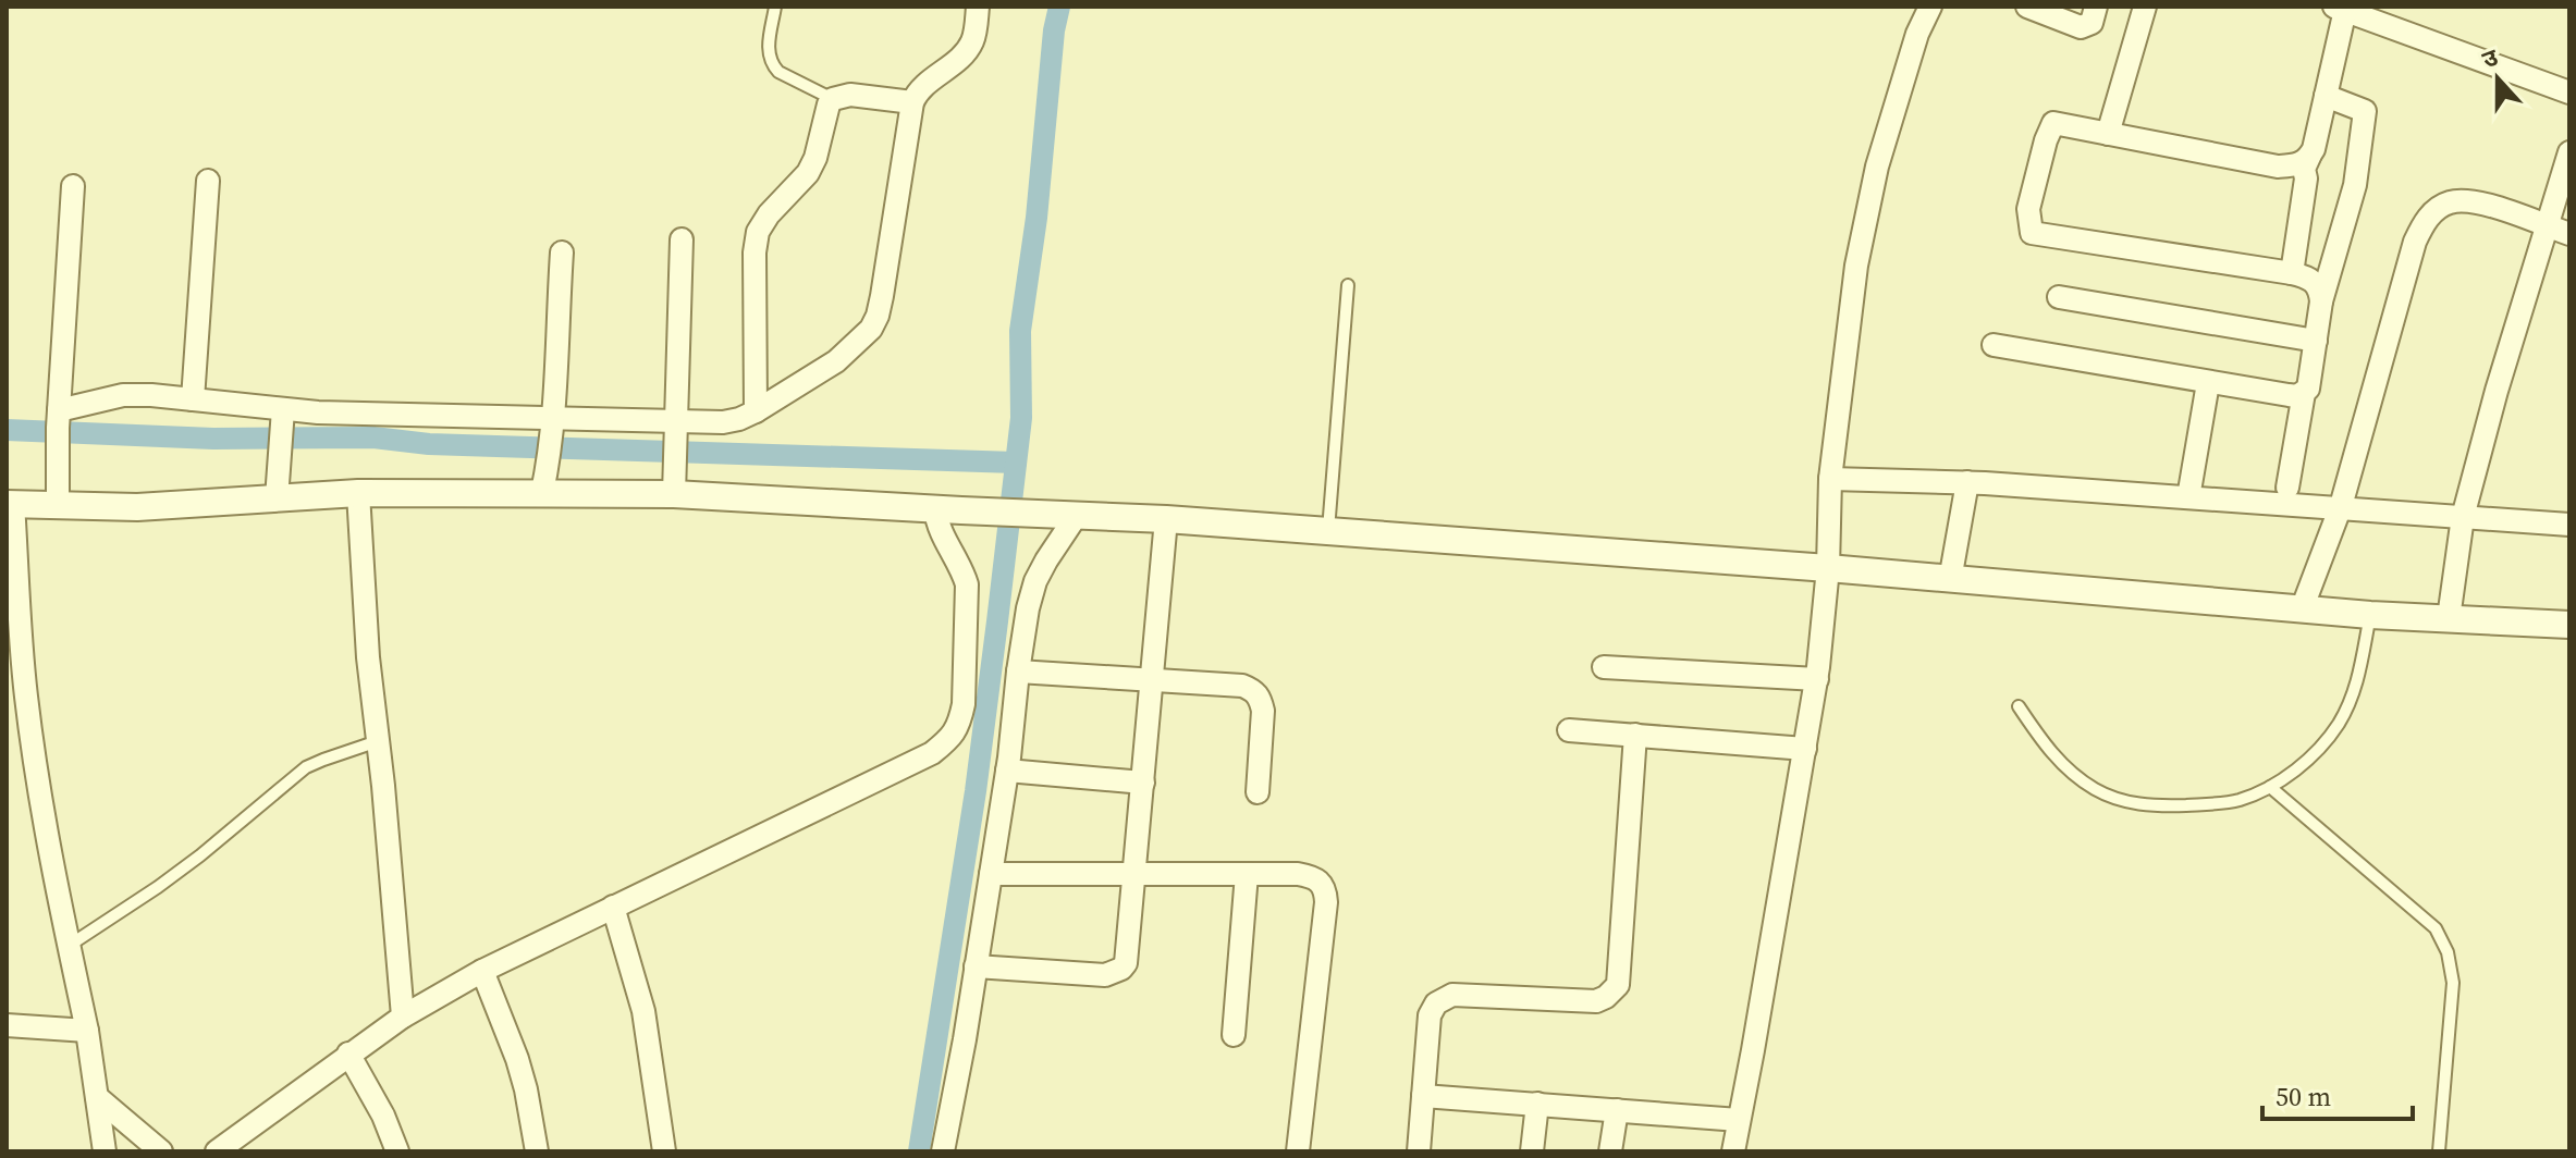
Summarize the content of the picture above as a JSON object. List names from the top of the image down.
{
  "scale_bar": "50 m",
  "north": "top"
}
